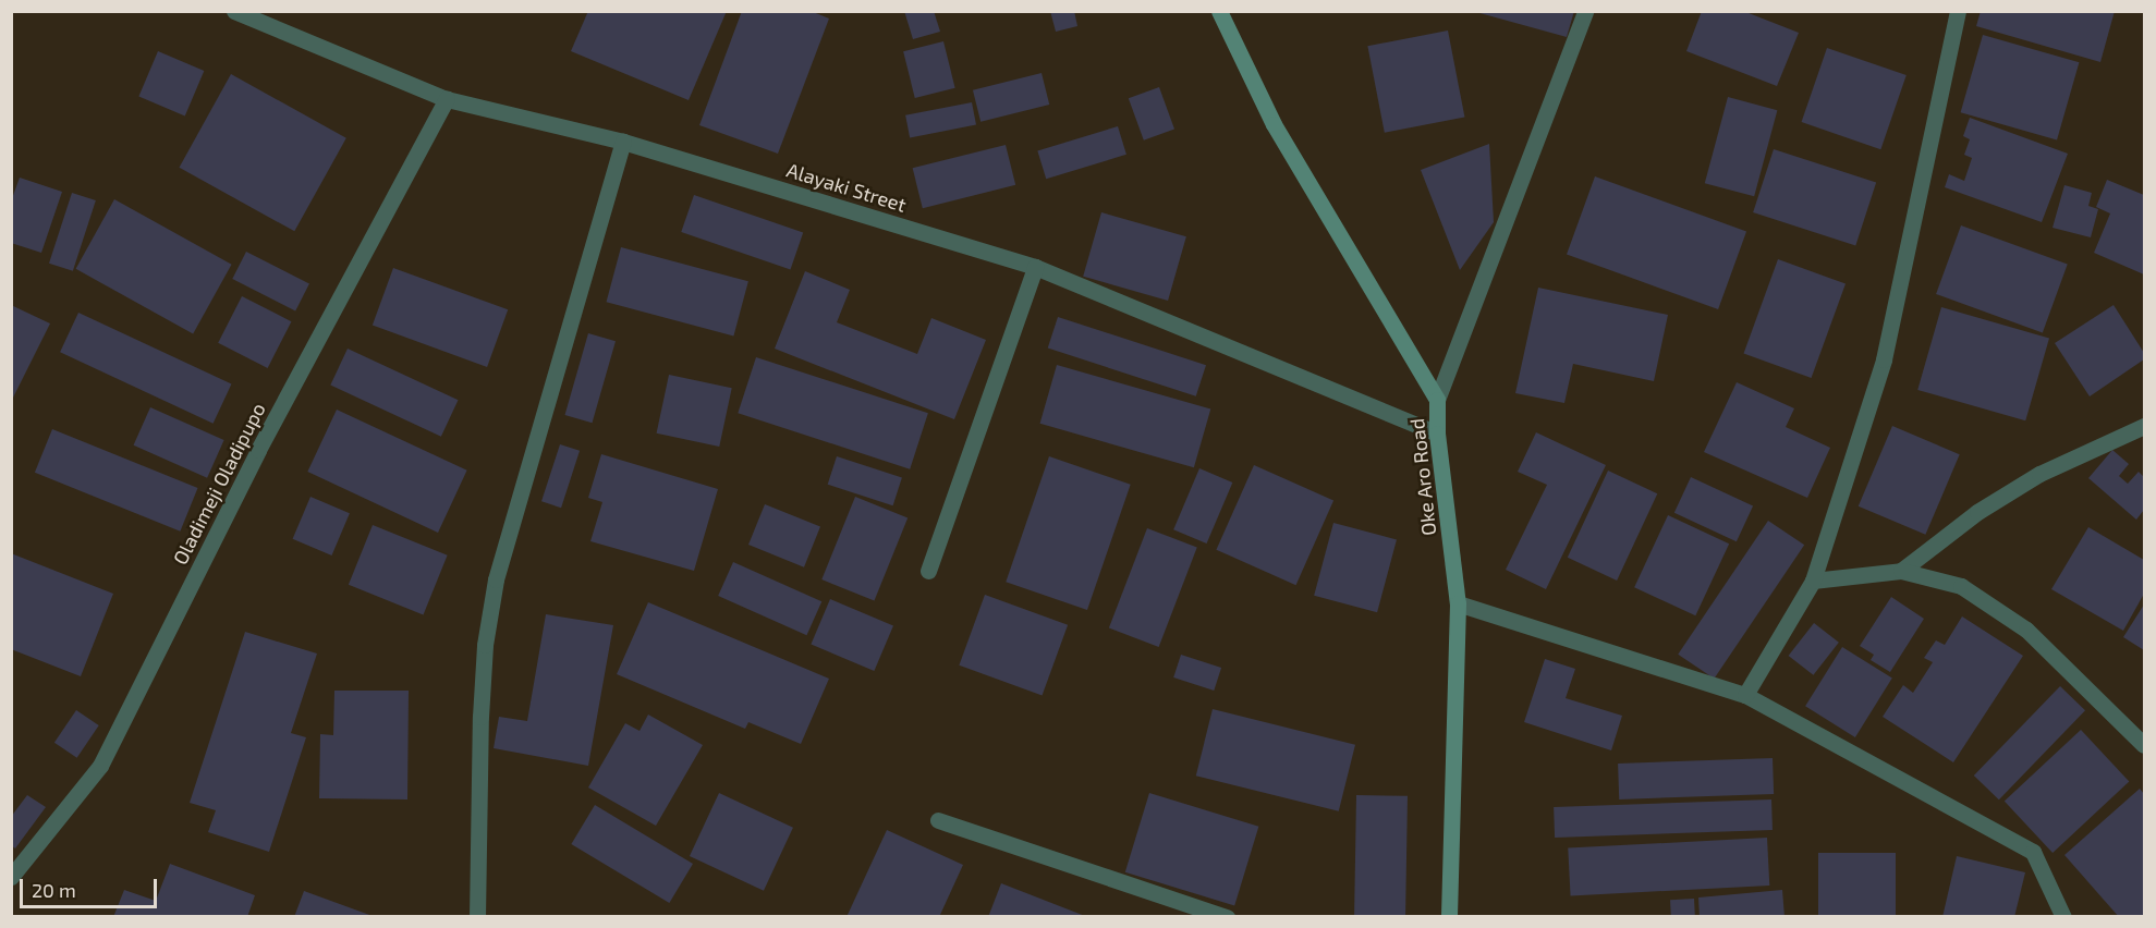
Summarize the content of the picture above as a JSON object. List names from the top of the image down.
{
  "streets": {
    "main road": ["Oke Aro Road"],
    "street": ["Alayaki Street", "Oladimeji Oladipupo"]
  },
  "crossings": [
    ["Alayaki Street", "Oke Aro Road"],
    ["Alayaki Street", "Oladimeji Oladipupo"]
  ],
  "scale_bar": "20 m"
}
